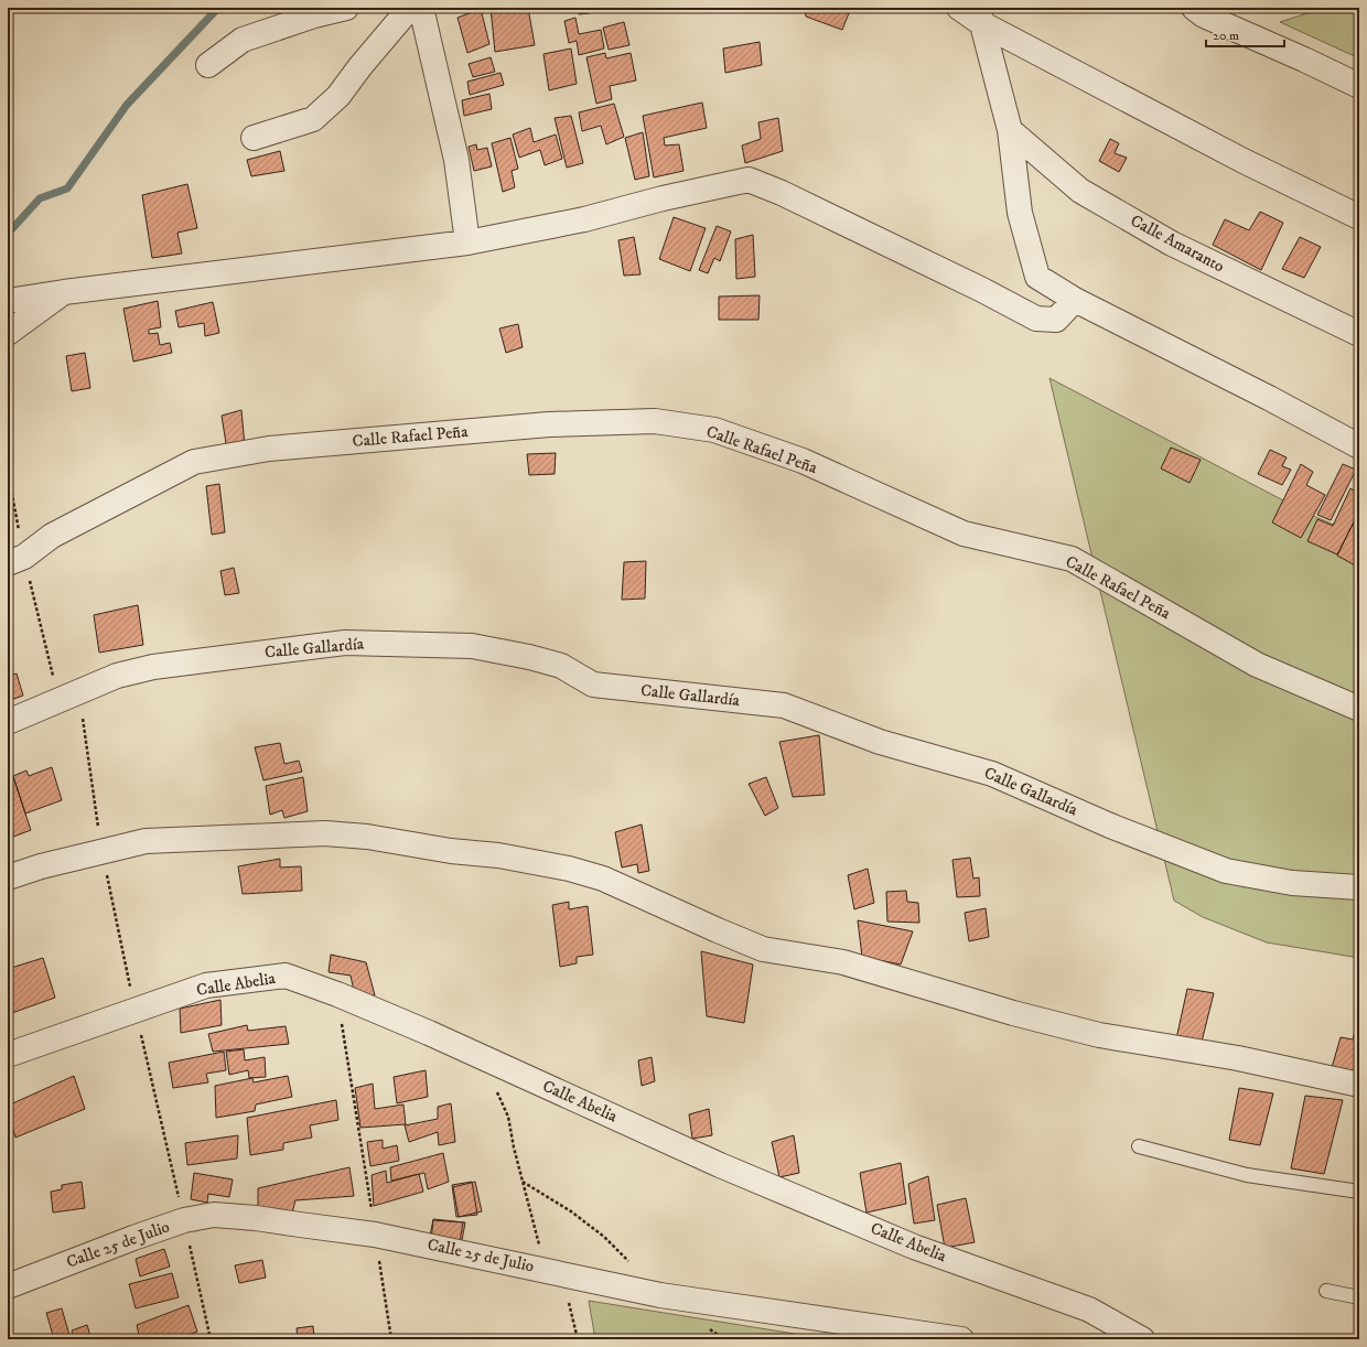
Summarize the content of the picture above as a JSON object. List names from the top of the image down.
{
  "streets": {
    "street": [
      "Calle Amaranto",
      "Calle Rafael Peña",
      "Calle Gallardía",
      "Calle Abelia",
      "Calle 25 de Julio"
    ]
  },
  "scale_bar": "20 m"
}
